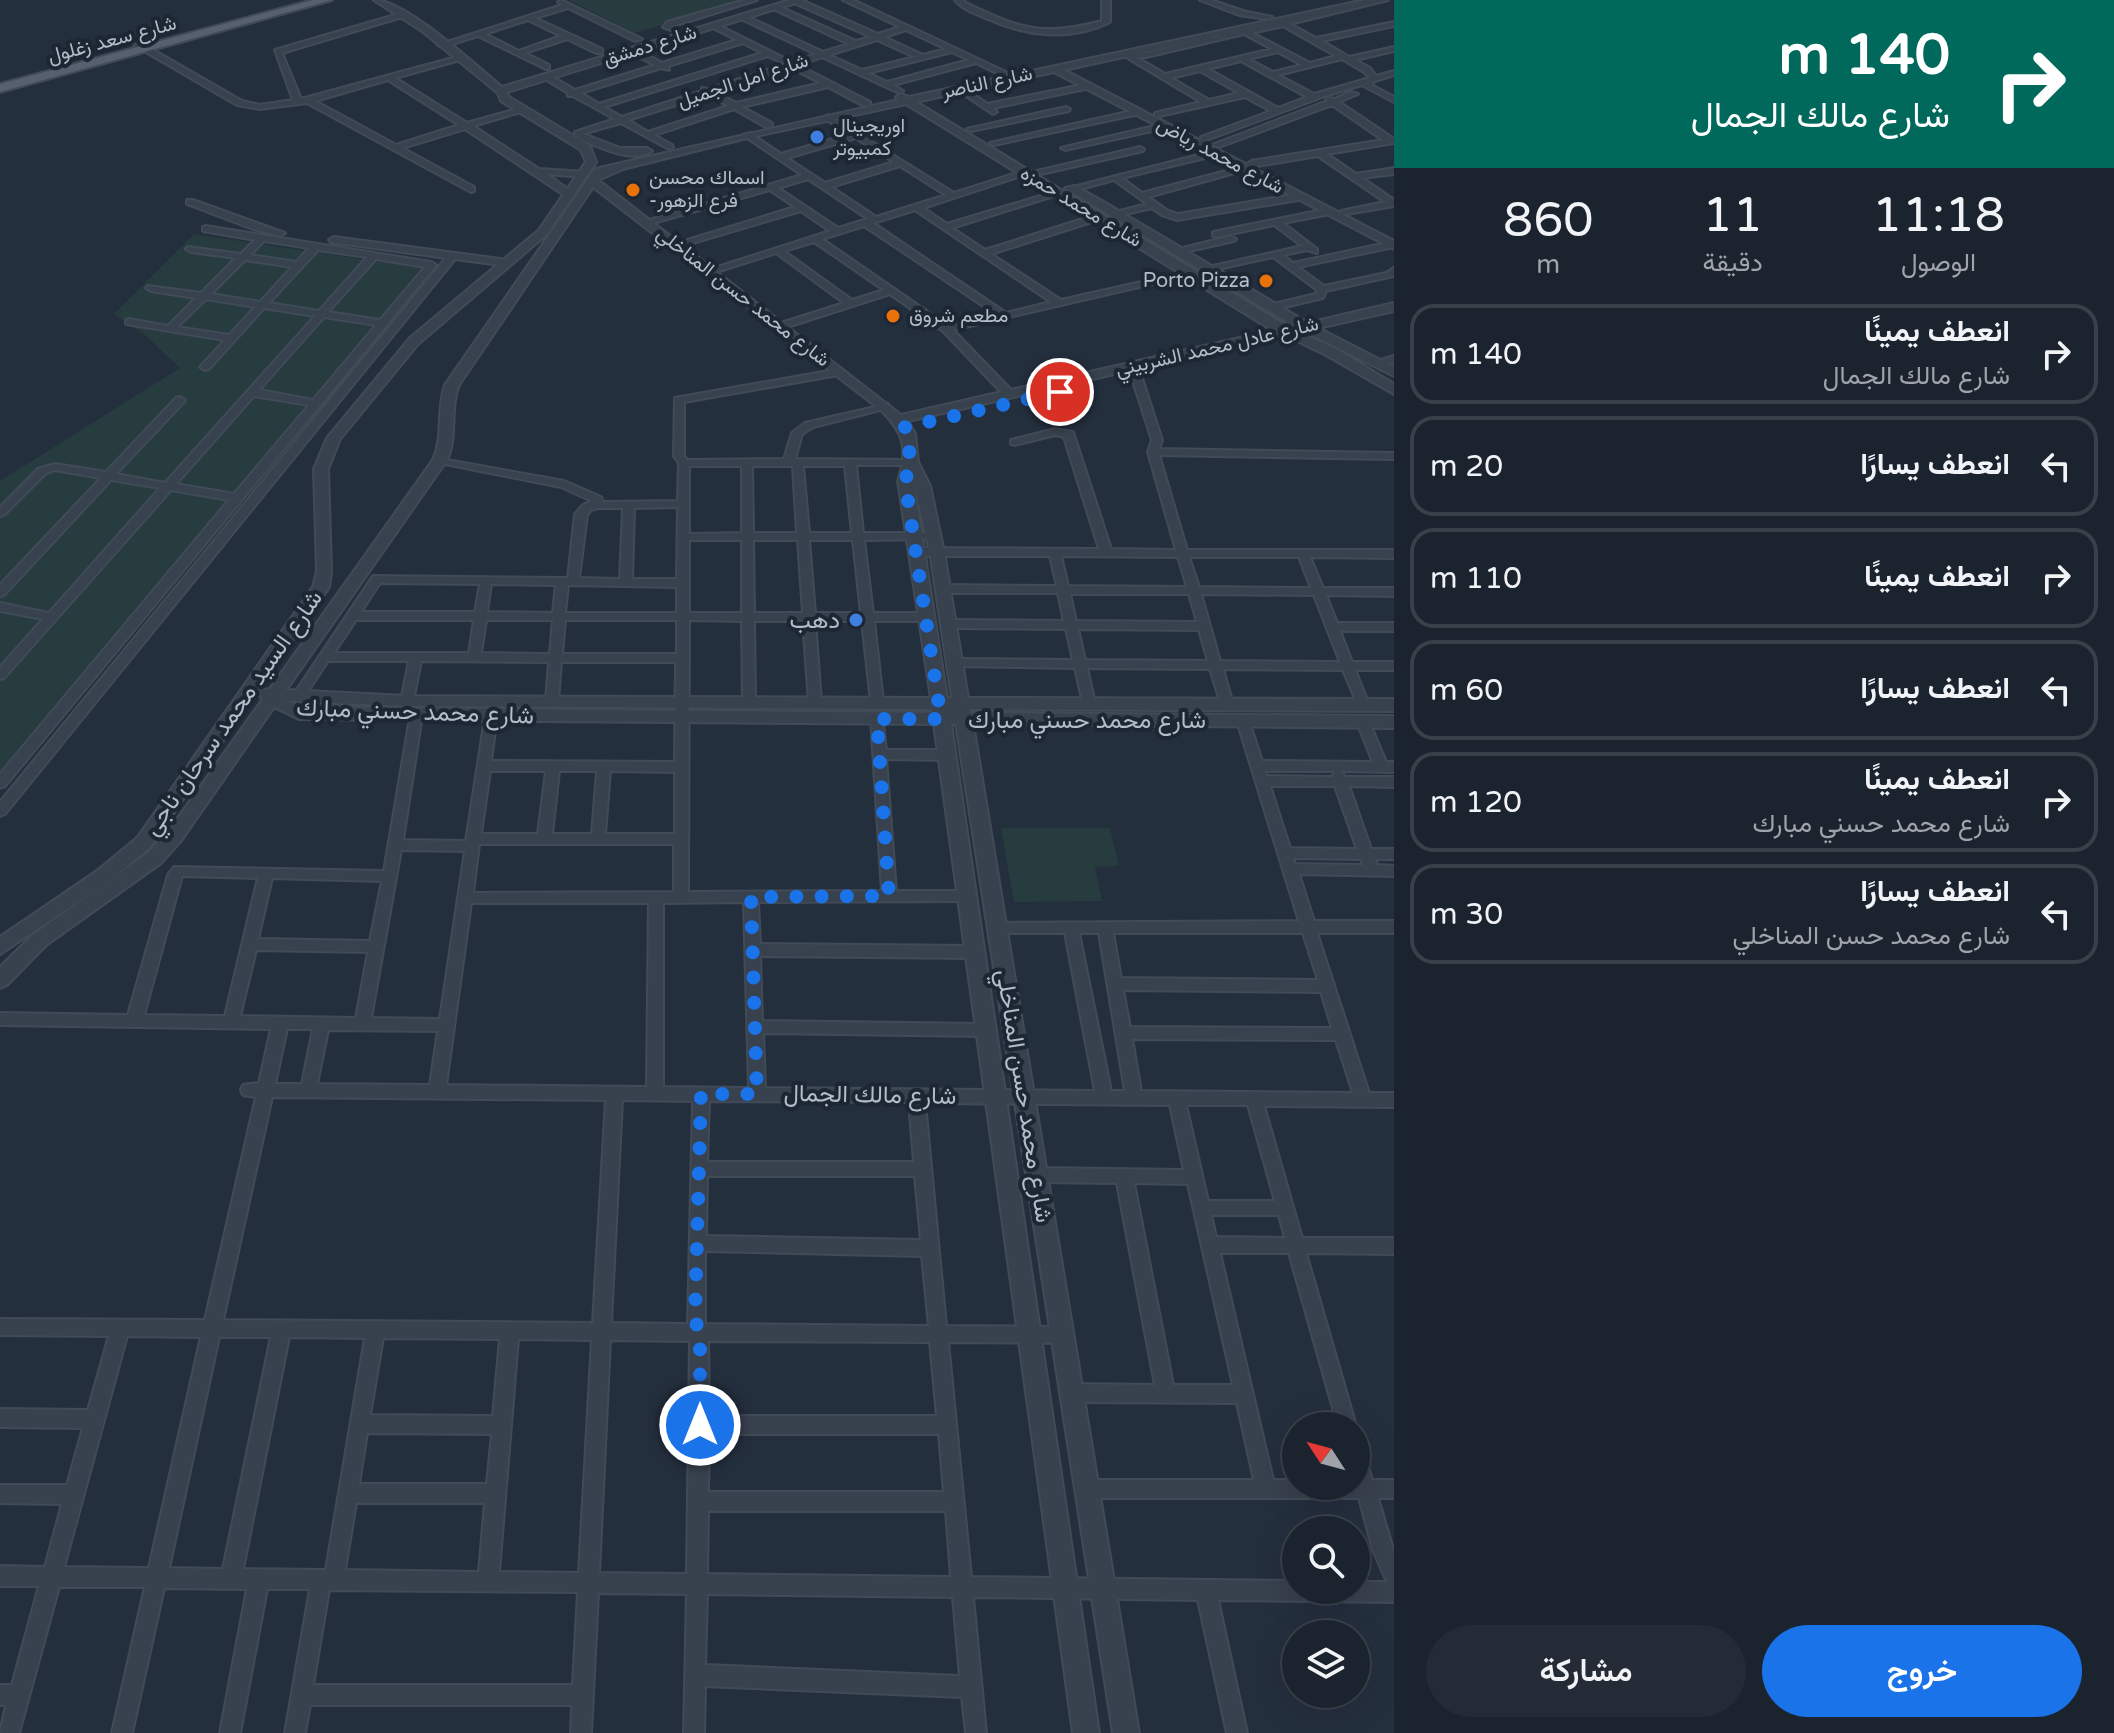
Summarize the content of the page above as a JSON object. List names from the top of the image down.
{
  "streets": {
    "main road": ["شارع سعد زغلول"],
    "street": [
      "شارع دمشق",
      "شارع امل الجميل",
      "شارع الناصر",
      "شارع محمد رياض",
      "شارع محمد حمزه",
      "شارع محمد حسن المناخلي",
      "شارع عادل محمد الشربيني",
      "شارع محمد حسني مبارك",
      "شارع السيد محمد سرحان ناجي",
      "شارع مالك الجمال"
    ]
  },
  "crossings": [
    ["شارع دمشق", "شارع محمد حمزه"],
    ["شارع امل الجميل", "شارع الناصر"],
    ["شارع امل الجميل", "شارع محمد حمزه"],
    ["شارع الناصر", "شارع محمد رياض"],
    ["شارع الناصر", "شارع محمد حمزه"],
    ["شارع الناصر", "شارع محمد حسن المناخلي"],
    ["شارع الناصر", "شارع السيد محمد سرحان ناجي"],
    ["شارع محمد حمزه", "شارع عادل محمد الشربيني"],
    ["شارع محمد حسن المناخلي", "شارع عادل محمد الشربيني"],
    ["شارع محمد حسن المناخلي", "شارع محمد حسني مبارك"],
    ["شارع محمد حسن المناخلي", "شارع السيد محمد سرحان ناجي"],
    ["شارع محمد حسن المناخلي", "شارع مالك الجمال"],
    ["شارع محمد حسني مبارك", "شارع السيد محمد سرحان ناجي"]
  ],
  "places": [
    "اوريجينال كمبيوتر",
    "اسماك محسن -فرع الزهور",
    "Porto Pizza",
    "مطعم شروق",
    "دهب"
  ],
  "north": "top left",
  "page": {
    "turn": ["140 m", "شارع مالك الجمال"],
    "eta": [
      "11:18",
      "الوصول",
      "11",
      "دقيقة",
      "860",
      "m"
    ],
    "list": [
      {
        "name": "انعطف يمينًا",
        "note": "شارع مالك الجمال",
        "value": "140 m"
      },
      {
        "name": "انعطف يسارًا",
        "value": "20 m"
      },
      {
        "name": "انعطف يمينًا",
        "value": "110 m"
      },
      {
        "name": "انعطف يسارًا",
        "value": "60 m"
      },
      {
        "name": "انعطف يمينًا",
        "note": "شارع محمد حسني مبارك",
        "value": "120 m"
      },
      {
        "name": "انعطف يسارًا",
        "note": "شارع محمد حسن المناخلي",
        "value": "30 m"
      }
    ],
    "buttons": ["خروج", "مشاركة"]
  }
}
